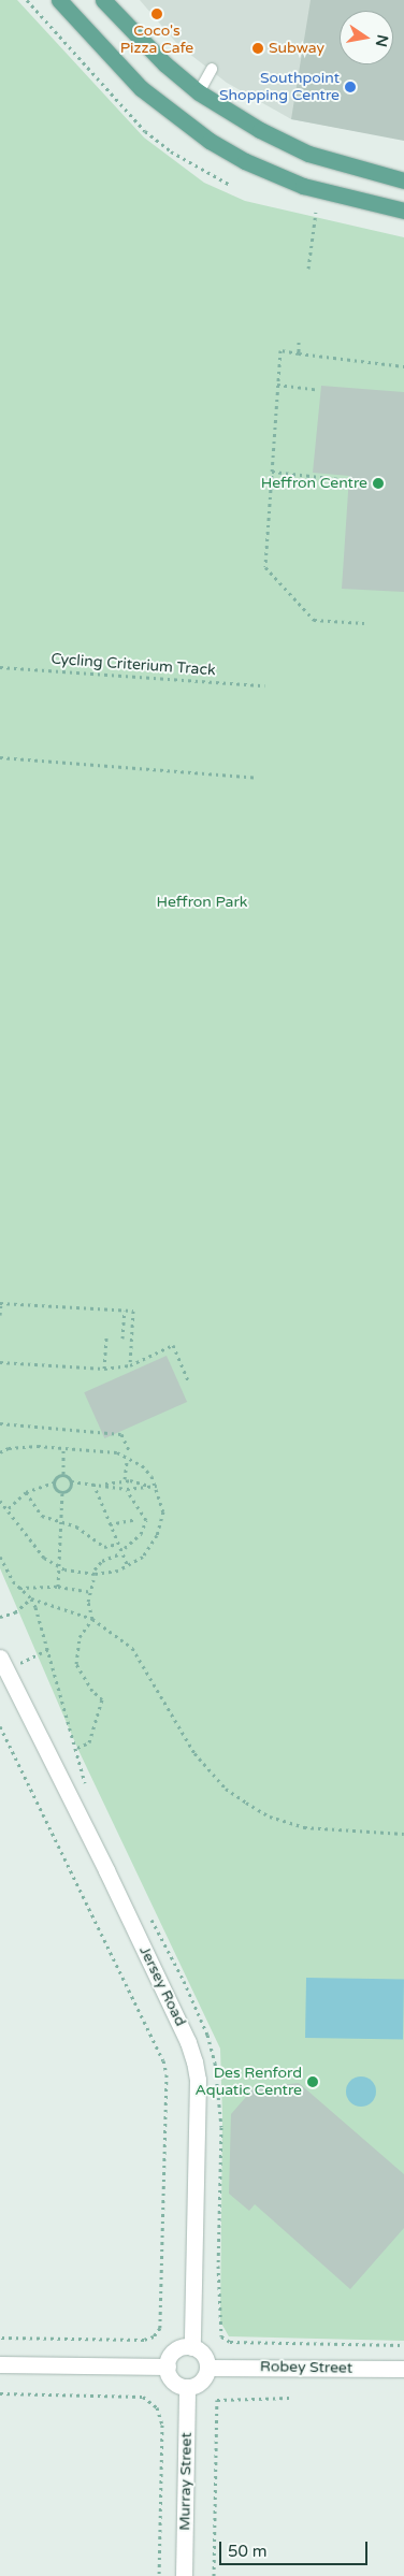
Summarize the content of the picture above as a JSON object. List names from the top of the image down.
{
  "streets": {
    "street": ["Jersey Road", "Robey Street", "Murray Street"],
    "path": ["Cycling Criterium Track"]
  },
  "crossings": [
    ["Jersey Road", "Robey Street"],
    ["Jersey Road", "Murray Street"],
    ["Robey Street", "Murray Street"]
  ],
  "parks": ["Heffron Park"],
  "places": [
    "Coco's Pizza Cafe",
    "Subway",
    "Southpoint Shopping Centre",
    "Heffron Centre",
    "Des Renford Aquatic Centre"
  ],
  "scale_bar": "50 m",
  "north": "right"
}
